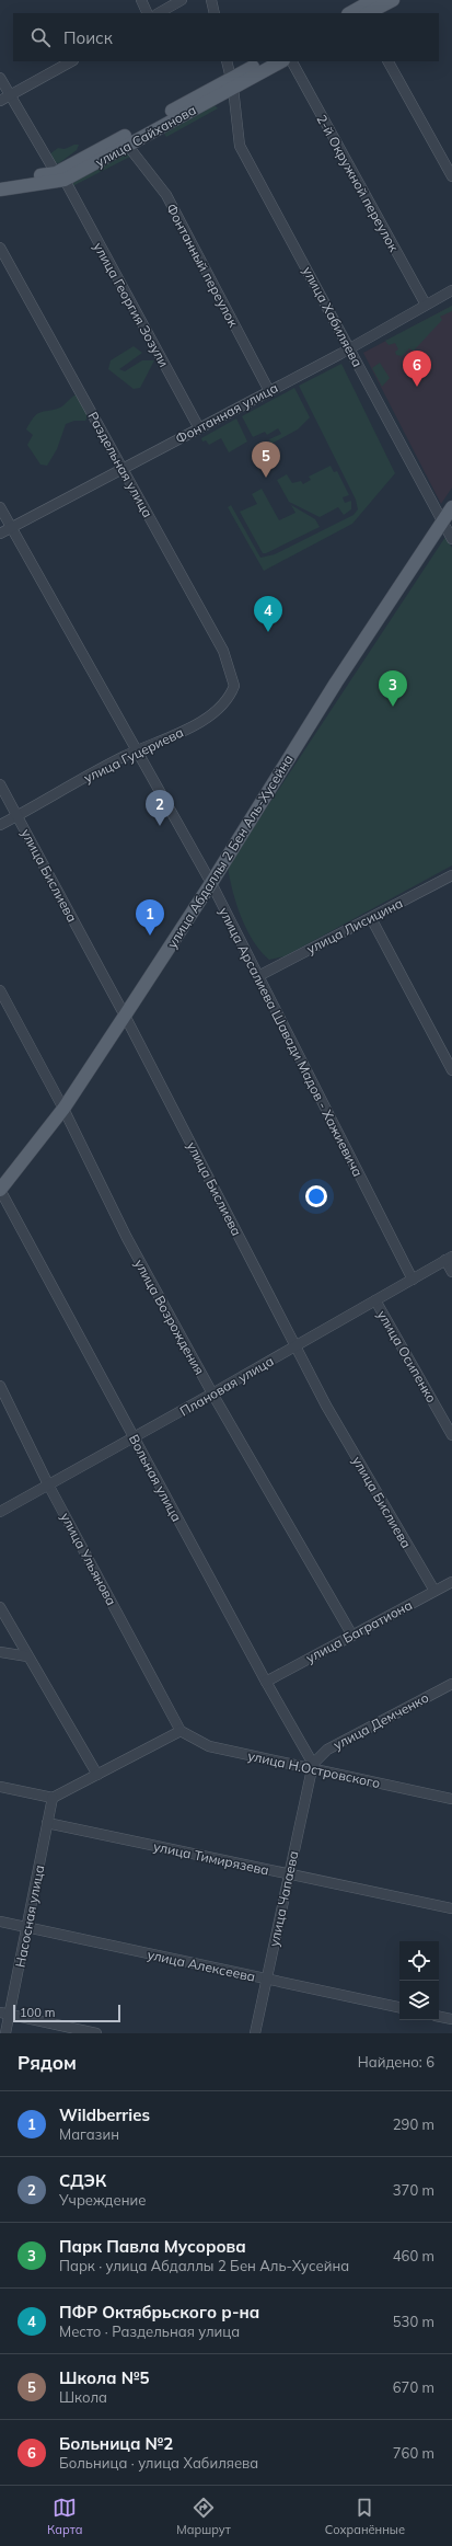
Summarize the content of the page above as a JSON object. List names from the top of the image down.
{
  "streets": {
    "main road": ["улица Сайханова", "улица Абдаллы 2 Бен Аль-Хусейна"],
    "street": [
      "2-й Окружной переулок",
      "Фонтанный переулок",
      "улица Георгия Зозули",
      "улица Хабиляева",
      "Фонтанная улица",
      "Раздельная улица",
      "улица Гуцериева",
      "улица Бислиева",
      "улица Лисицина",
      "улица Арсалиева Шавади Мадов - Хажиевича",
      "улица Возрождения",
      "улица Осипенко",
      "Плановая улица",
      "Вольная улица",
      "улица Ульянова",
      "улица Багратиона",
      "улица Демченко",
      "улица Н.Островского",
      "улица Тимирязева",
      "улица Чапаева",
      "Насосная улица",
      "улица Алексеева"
    ]
  },
  "crossings": [
    ["улица Сайханова", "Фонтанный переулок"],
    ["улица Сайханова", "улица Георгия Зозули"],
    ["улица Сайханова", "улица Хабиляева"],
    ["2-й Окружной переулок", "Фонтанная улица"],
    ["Фонтанный переулок", "Фонтанная улица"],
    ["улица Георгия Зозули", "Фонтанная улица"],
    ["улица Хабиляева", "Фонтанная улица"],
    ["улица Хабиляева", "улица Абдаллы 2 Бен Аль-Хусейна"],
    ["Фонтанная улица", "Раздельная улица"],
    ["Фонтанная улица", "улица Арсалиева Шавади Мадов - Хажиевича"],
    ["Раздельная улица", "улица Гуцериева"],
    ["улица Гуцериева", "улица Бислиева"],
    ["улица Гуцериева", "улица Арсалиева Шавади Мадов - Хажиевича"],
    ["улица Абдаллы 2 Бен Аль-Хусейна", "улица Бислиева"],
    ["улица Абдаллы 2 Бен Аль-Хусейна", "улица Арсалиева Шавади Мадов - Хажиевича"],
    ["улица Абдаллы 2 Бен Аль-Хусейна", "улица Возрождения"],
    ["улица Абдаллы 2 Бен Аль-Хусейна", "Вольная улица"],
    ["улица Бислиева", "Плановая улица"],
    ["улица Бислиева", "улица Багратиона"],
    ["улица Лисицина", "улица Арсалиева Шавади Мадов - Хажиевича"],
    ["улица Арсалиева Шавади Мадов - Хажиевича", "Плановая улица"],
    ["улица Возрождения", "Плановая улица"],
    ["улица Возрождения", "улица Багратиона"],
    ["улица Осипенко", "Плановая улица"],
    ["Плановая улица", "Вольная улица"],
    ["Плановая улица", "улица Ульянова"],
    ["Вольная улица", "улица Багратиона"],
    ["Вольная улица", "улица Демченко"],
    ["Вольная улица", "улица Н.Островского"],
    ["Вольная улица", "улица Чапаева"],
    ["улица Ульянова", "улица Н.Островского"],
    ["улица Демченко", "улица Н.Островского"],
    ["улица Демченко", "улица Чапаева"],
    ["улица Н.Островского", "улица Чапаева"],
    ["улица Тимирязева", "улица Чапаева"],
    ["улица Тимирязева", "Насосная улица"],
    ["улица Чапаева", "улица Алексеева"],
    ["Насосная улица", "улица Алексеева"]
  ],
  "scale_bar": "100 m",
  "page": {
    "search": "Поиск",
    "pins": [
      "6",
      "5",
      "4",
      "3",
      "2",
      "1"
    ],
    "scale": "100 m",
    "heading": ["Рядом", "Найдено: 6"],
    "list": [
      {
        "mark": "1",
        "name": "Wildberries",
        "note": "Магазин",
        "value": "290 m"
      },
      {
        "mark": "2",
        "name": "СДЭК",
        "note": "Учреждение",
        "value": "370 m"
      },
      {
        "mark": "3",
        "name": "Парк Павла Мусорова",
        "note": "Парк · улица Абдаллы 2 Бен Аль-Хусейна",
        "value": "460 m"
      },
      {
        "mark": "4",
        "name": "ПФР Октябрьского р-на",
        "note": "Место · Раздельная улица",
        "value": "530 m"
      },
      {
        "mark": "5",
        "name": "Школа №5",
        "note": "Школа",
        "value": "670 m"
      },
      {
        "mark": "6",
        "name": "Больница №2",
        "note": "Больница · улица Хабиляева",
        "value": "760 m"
      }
    ],
    "nav": ["Карта", "Маршрут", "Сохранённые"]
  }
}
